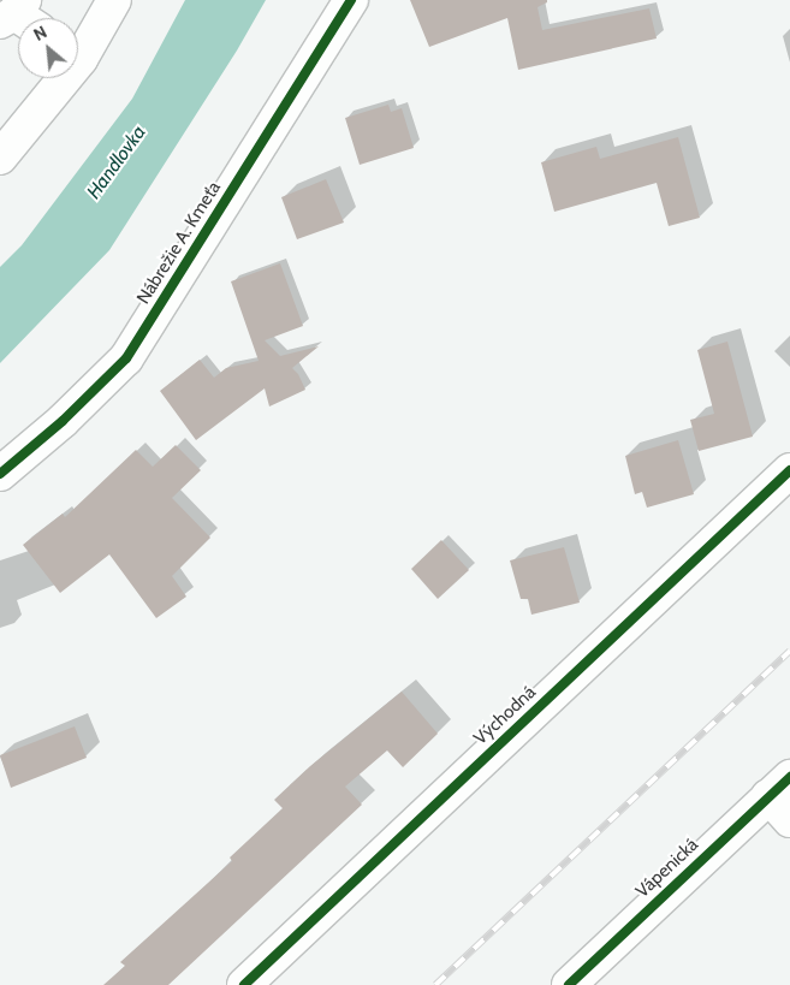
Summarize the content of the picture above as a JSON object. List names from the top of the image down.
{
  "streets": {
    "street": ["Nábrežie A. Kmeťa", "Východná", "Vápenická"]
  },
  "water": ["Handlovka"],
  "north": "top left"
}
